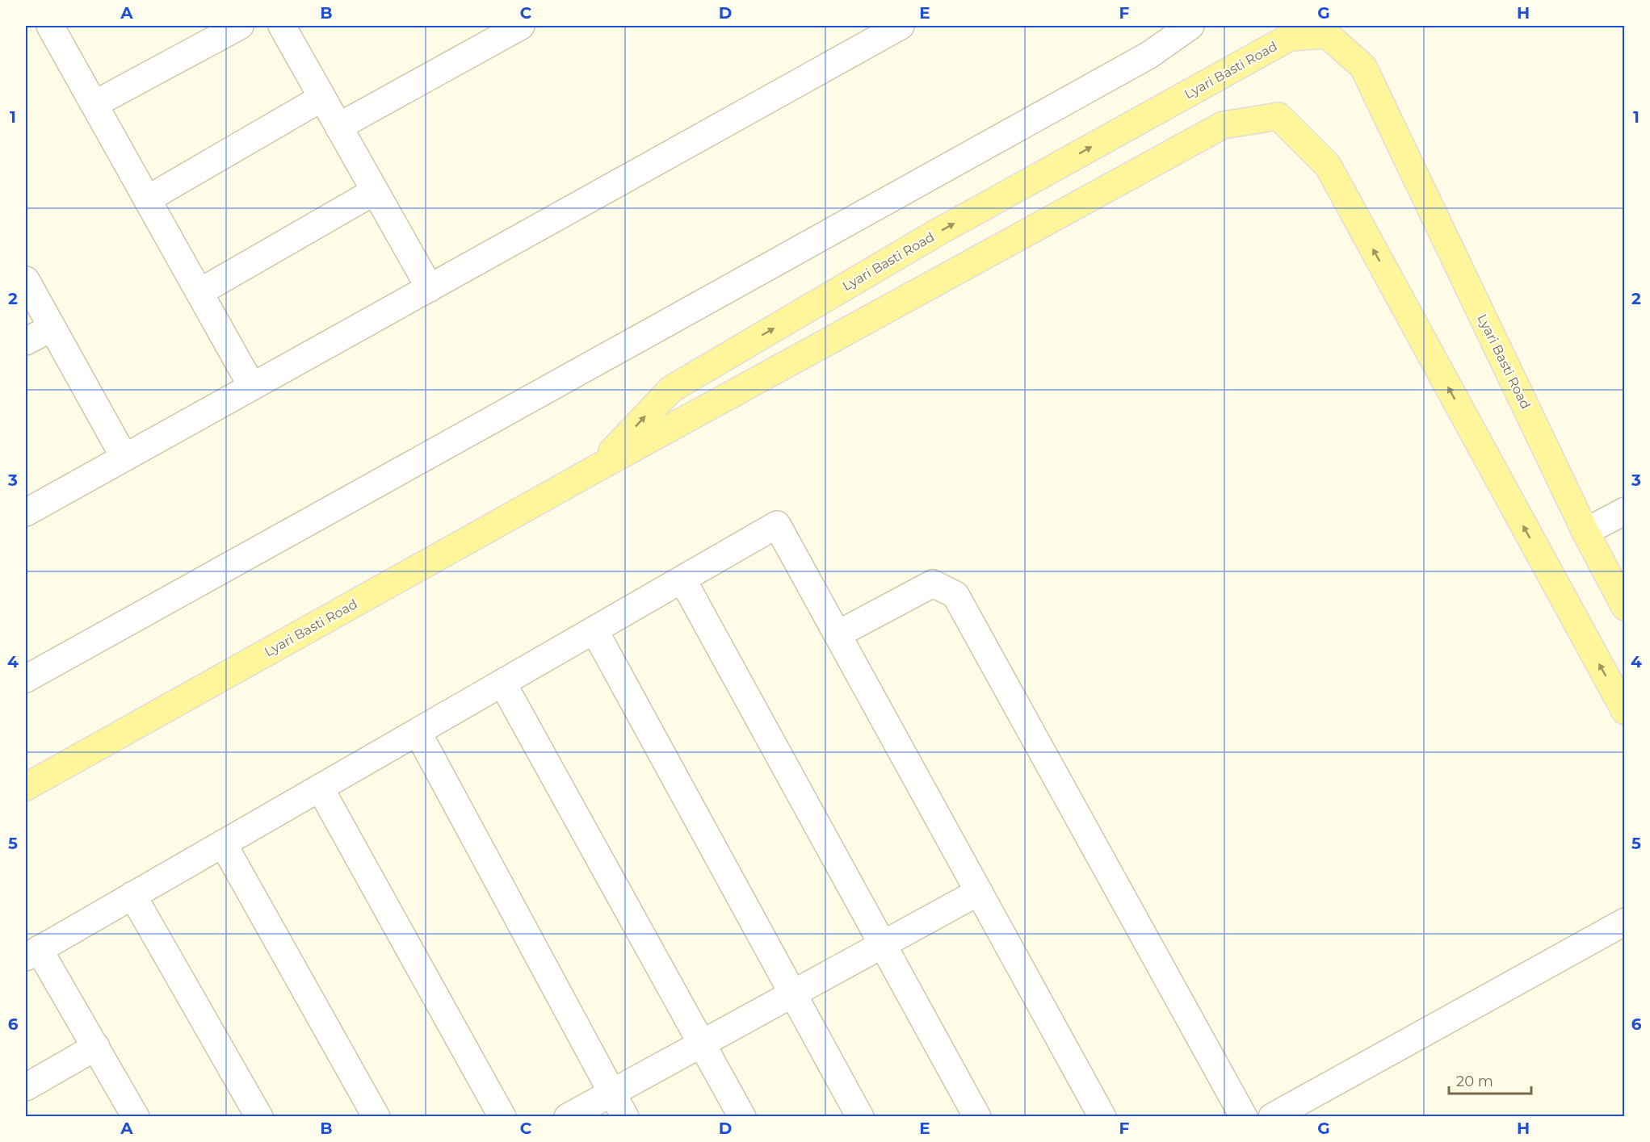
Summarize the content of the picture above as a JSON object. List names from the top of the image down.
{
  "streets": {
    "main road": ["Lyari Basti Road"]
  },
  "scale_bar": "20 m",
  "grid": {
    "columns": [
      "A",
      "B",
      "C",
      "D",
      "E",
      "F",
      "G",
      "H"
    ],
    "rows": [
      "1",
      "2",
      "3",
      "4",
      "5",
      "6"
    ]
  }
}
